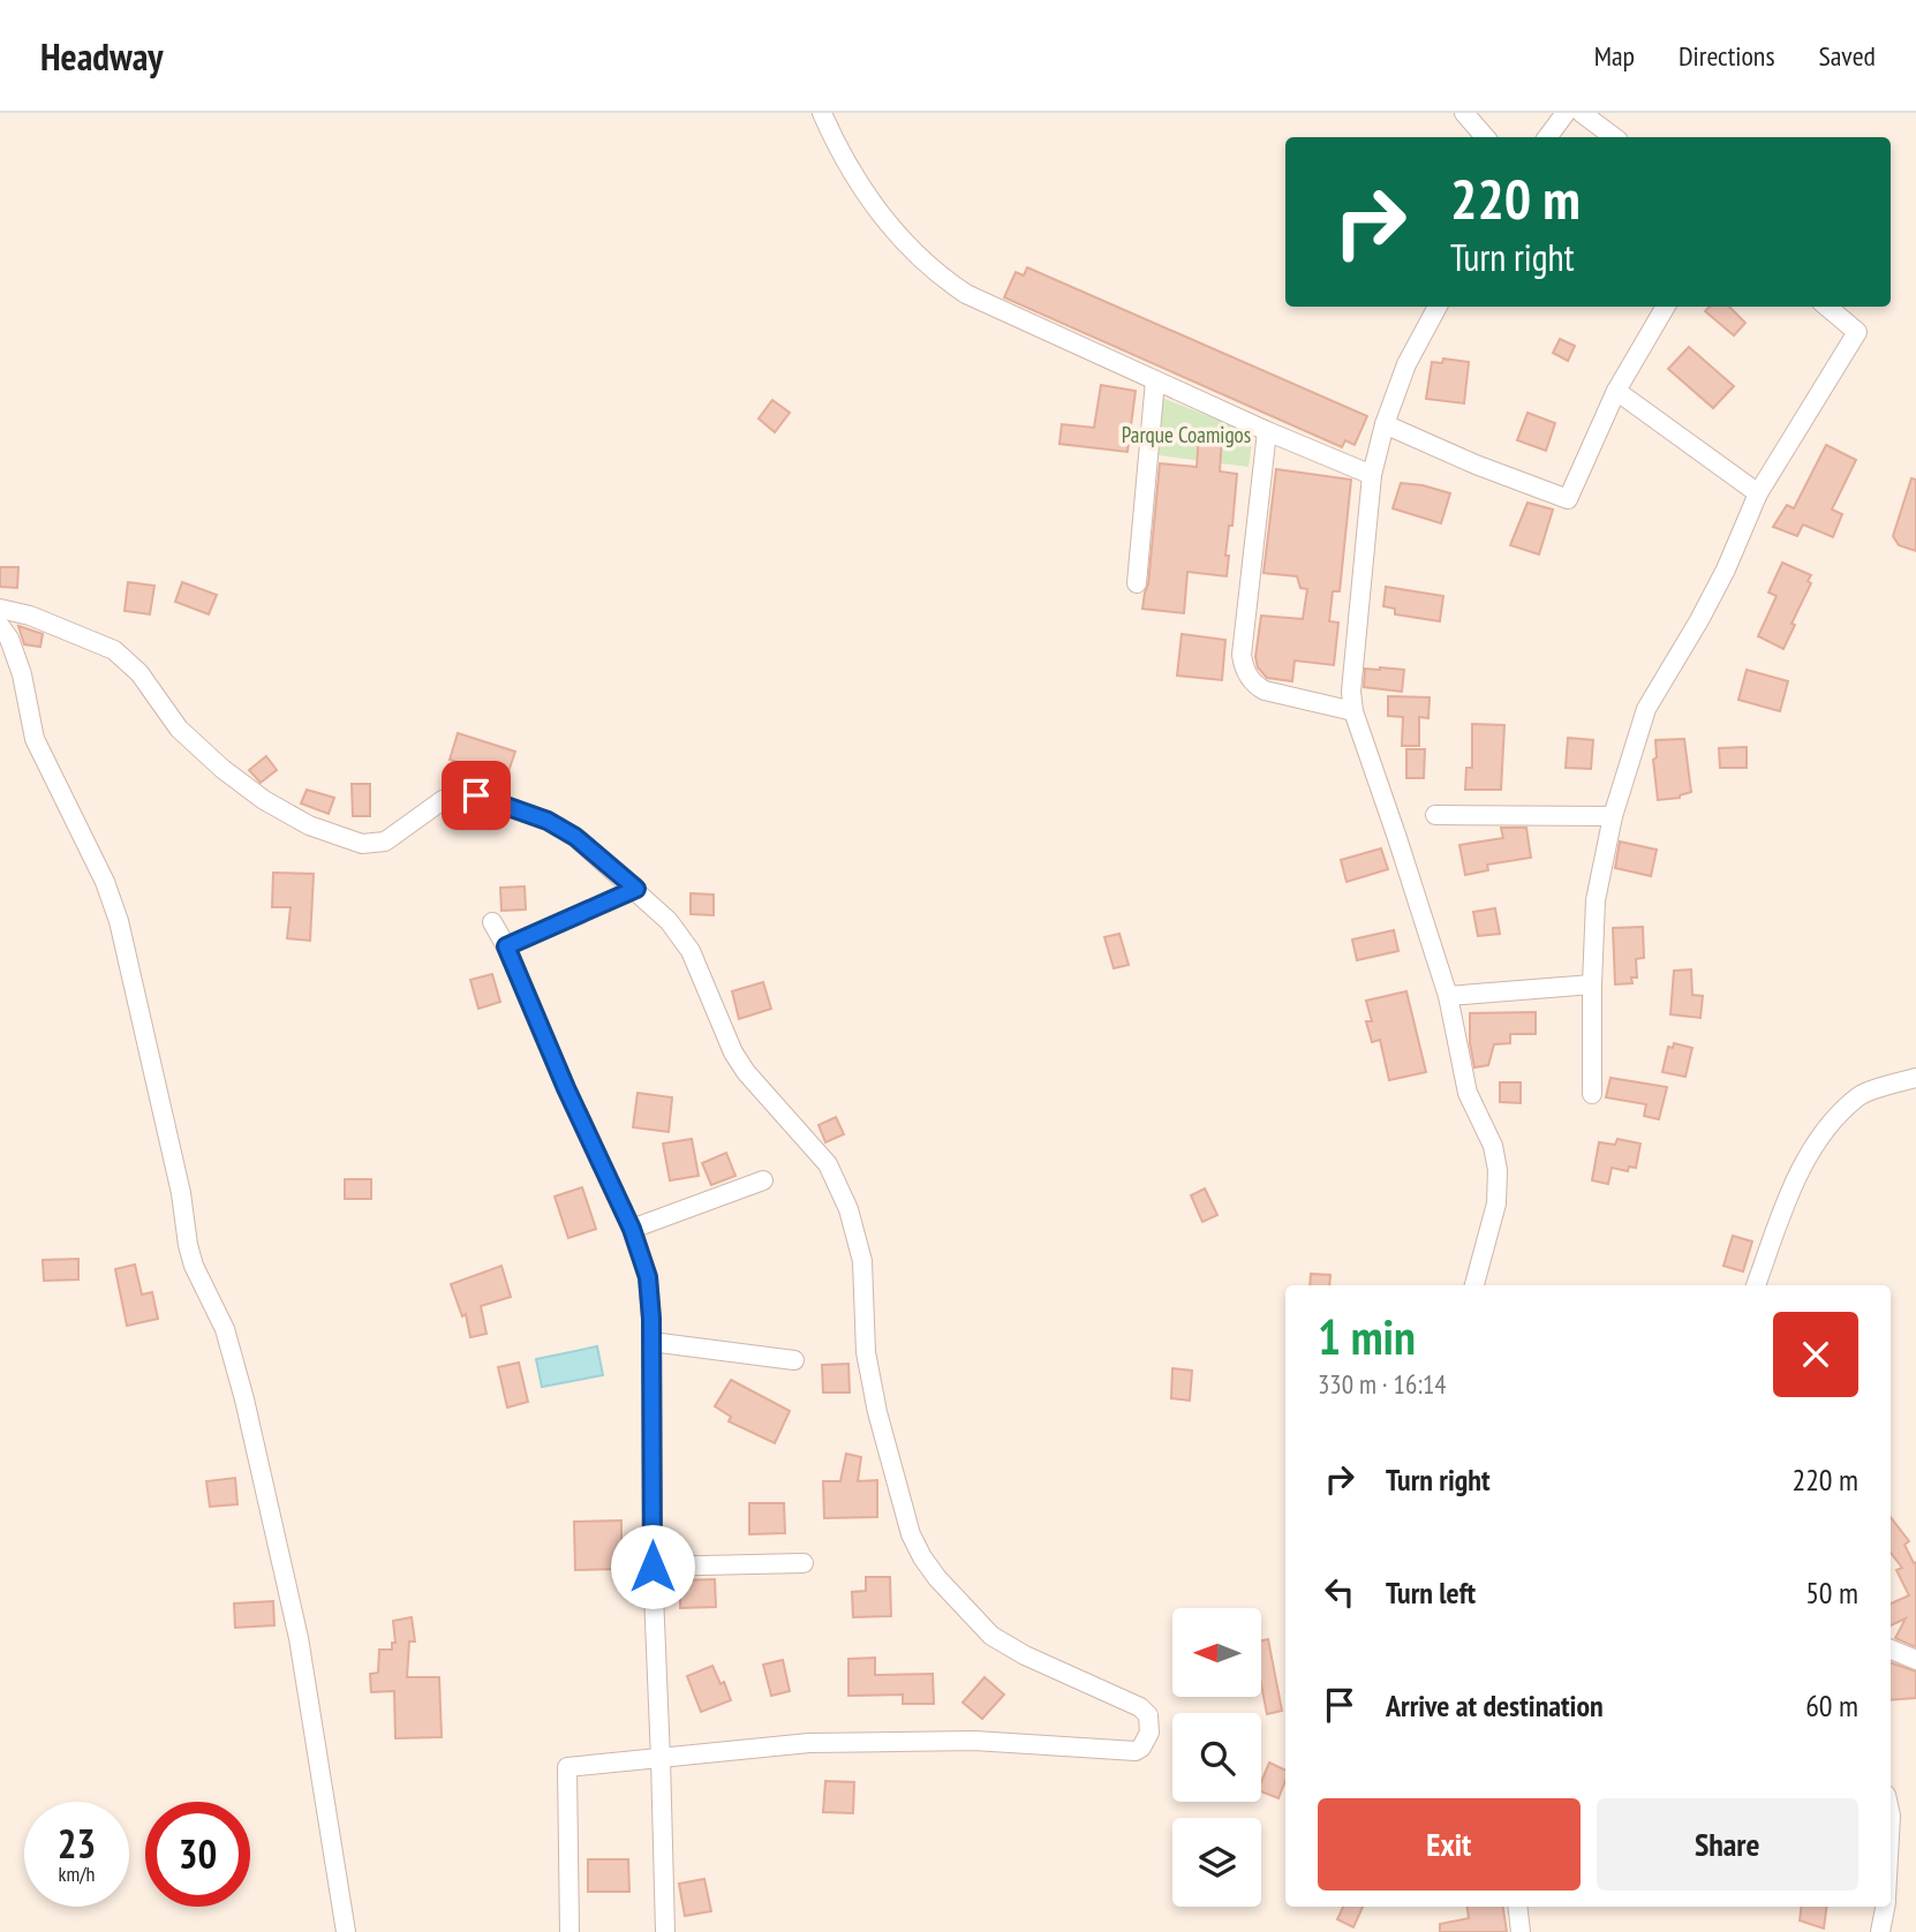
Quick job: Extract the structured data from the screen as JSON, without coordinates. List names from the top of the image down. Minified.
{"parks":["Parque Coamigos"],"north":"left","page":{"header":"Headway","nav":["Map","Directions","Saved"],"turn":["220 m","Turn right"],"heading":["1 min","330 m · 16:14"],"list":[{"name":"Turn right","value":"220 m"},{"name":"Turn left","value":"50 m"},{"name":"Arrive at destination","value":"60 m"}],"buttons":["Exit","Share"],"speed":"23 km/h","limit":"30"}}
